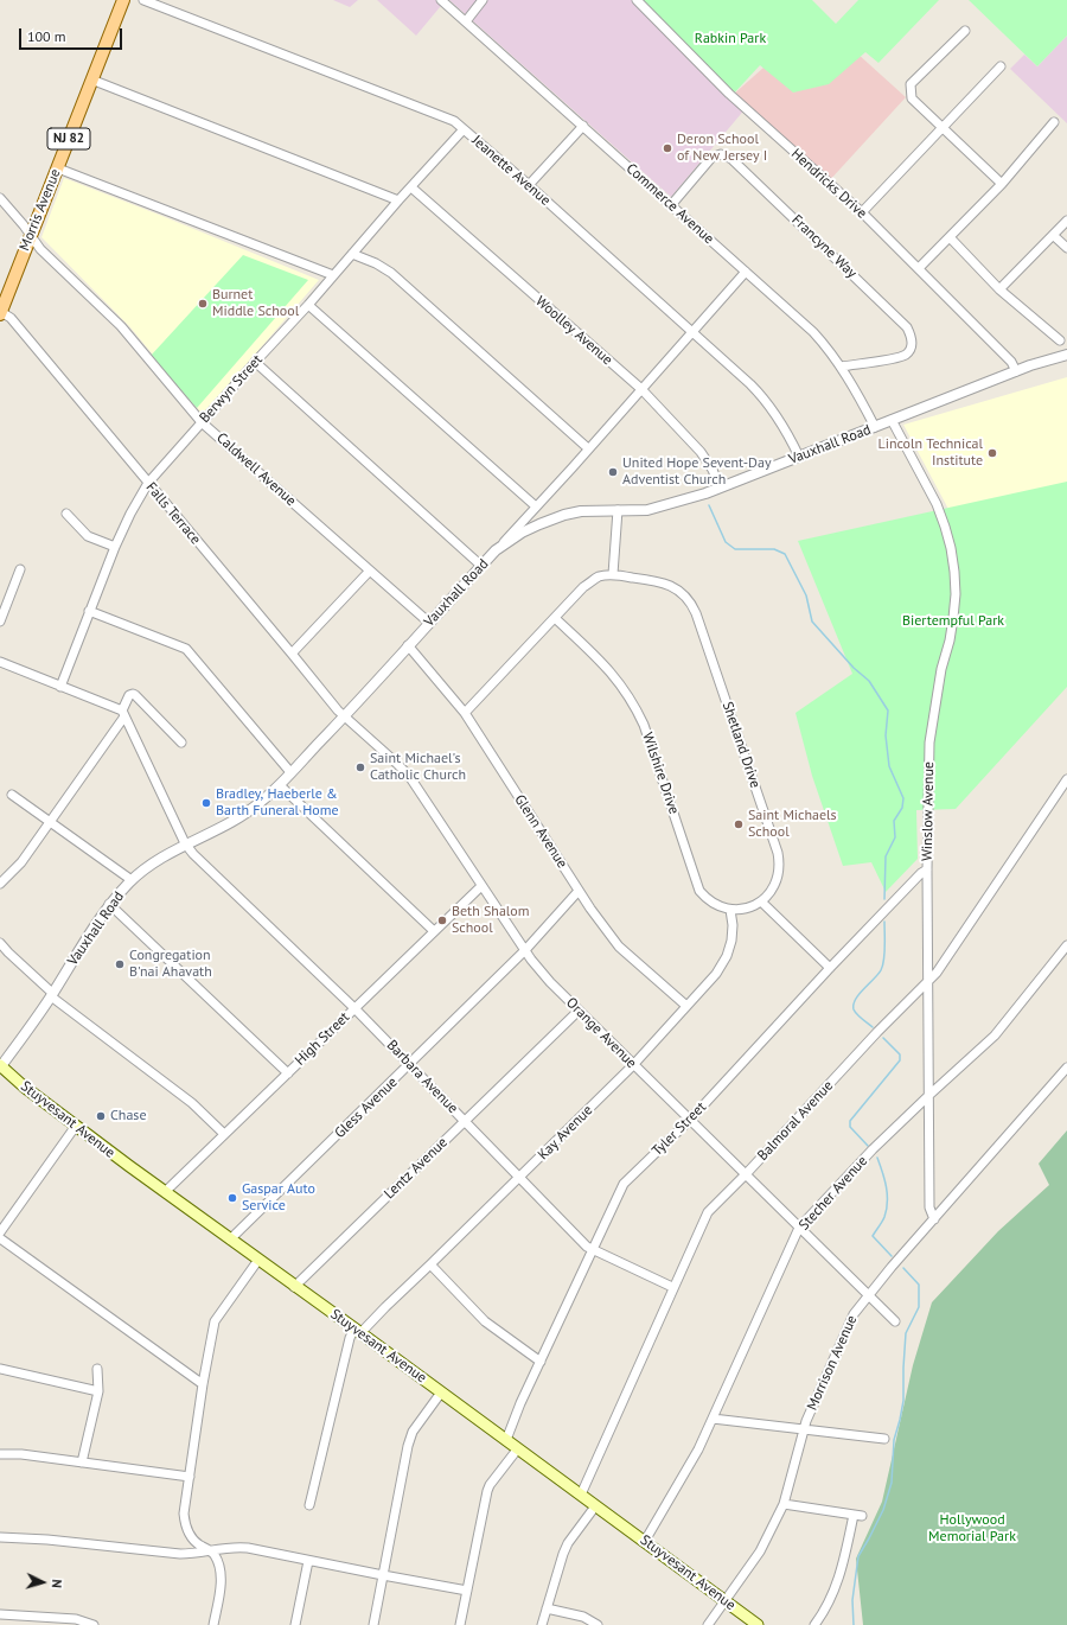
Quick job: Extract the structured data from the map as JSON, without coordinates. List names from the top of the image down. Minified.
{"streets":{"main road":["NJ 82","Morris Avenue","Stuyvesant Avenue"],"street":["Jeanette Avenue","Hendricks Drive","Commerce Avenue","Francyne Way","Woolley Avenue","Berwyn Street","Vauxhall Road","Caldwell Avenue","Falls Terrace","Shetland Drive","Wilshire Drive","Winslow Avenue","Glenn Avenue","Orange Avenue","High Street","Barbara Avenue","Gless Avenue","Balmoral Avenue","Tyler Street","Kay Avenue","Lentz Avenue","Stecher Avenue","Morrison Avenue"]},"crossings":[["Jeanette Avenue","Berwyn Street"],["Jeanette Avenue","Vauxhall Road"],["Hendricks Drive","Vauxhall Road"],["Commerce Avenue","Francyne Way"],["Commerce Avenue","Vauxhall Road"],["Morris Avenue","Caldwell Avenue"],["Morris Avenue","Falls Terrace"],["Woolley Avenue","Berwyn Street"],["Woolley Avenue","Vauxhall Road"],["Berwyn Street","Caldwell Avenue"],["Berwyn Street","Falls Terrace"],["Vauxhall Road","Caldwell Avenue"],["Vauxhall Road","Falls Terrace"],["Vauxhall Road","Winslow Avenue"],["Vauxhall Road","Glenn Avenue"],["Vauxhall Road","Orange Avenue"],["Vauxhall Road","Barbara Avenue"],["Vauxhall Road","Stuyvesant Avenue"],["Falls Terrace","Orange Avenue"],["Wilshire Drive","Kay Avenue"],["Winslow Avenue","Balmoral Avenue"],["Winslow Avenue","Tyler Street"],["Winslow Avenue","Stecher Avenue"],["Winslow Avenue","Morrison Avenue"],["Glenn Avenue","Gless Avenue"],["Glenn Avenue","Kay Avenue"],["Orange Avenue","High Street"],["Orange Avenue","Gless Avenue"],["Orange Avenue","Balmoral Avenue"],["Orange Avenue","Tyler Street"],["Orange Avenue","Kay Avenue"],["Orange Avenue","Lentz Avenue"],["Orange Avenue","Stecher Avenue"],["Orange Avenue","Morrison Avenue"],["High Street","Barbara Avenue"],["High Street","Stuyvesant Avenue"],["Barbara Avenue","Gless Avenue"],["Barbara Avenue","Balmoral Avenue"],["Barbara Avenue","Tyler Street"],["Barbara Avenue","Kay Avenue"],["Barbara Avenue","Lentz Avenue"],["Gless Avenue","Stuyvesant Avenue"],["Stuyvesant Avenue","Balmoral Avenue"],["Stuyvesant Avenue","Tyler Street"],["Stuyvesant Avenue","Kay Avenue"],["Stuyvesant Avenue","Lentz Avenue"],["Stuyvesant Avenue","Stecher Avenue"],["Stuyvesant Avenue","Morrison Avenue"]],"parks":["Rabkin Park","Biertempful Park","Hollywood Memorial Park"],"places":["Deron School of New Jersey I","Burnet Middle School","Lincoln Technical Institute","United Hope Sevent-Day Adventist Church","Saint Michael's Catholic Church","Bradley, Haeberle & Barth Funeral Home","Saint Michaels School","Beth Shalom School","Congregation B'nai Ahavath","Chase","Gaspar Auto Service"],"scale_bar":"100 m","north":"right"}
